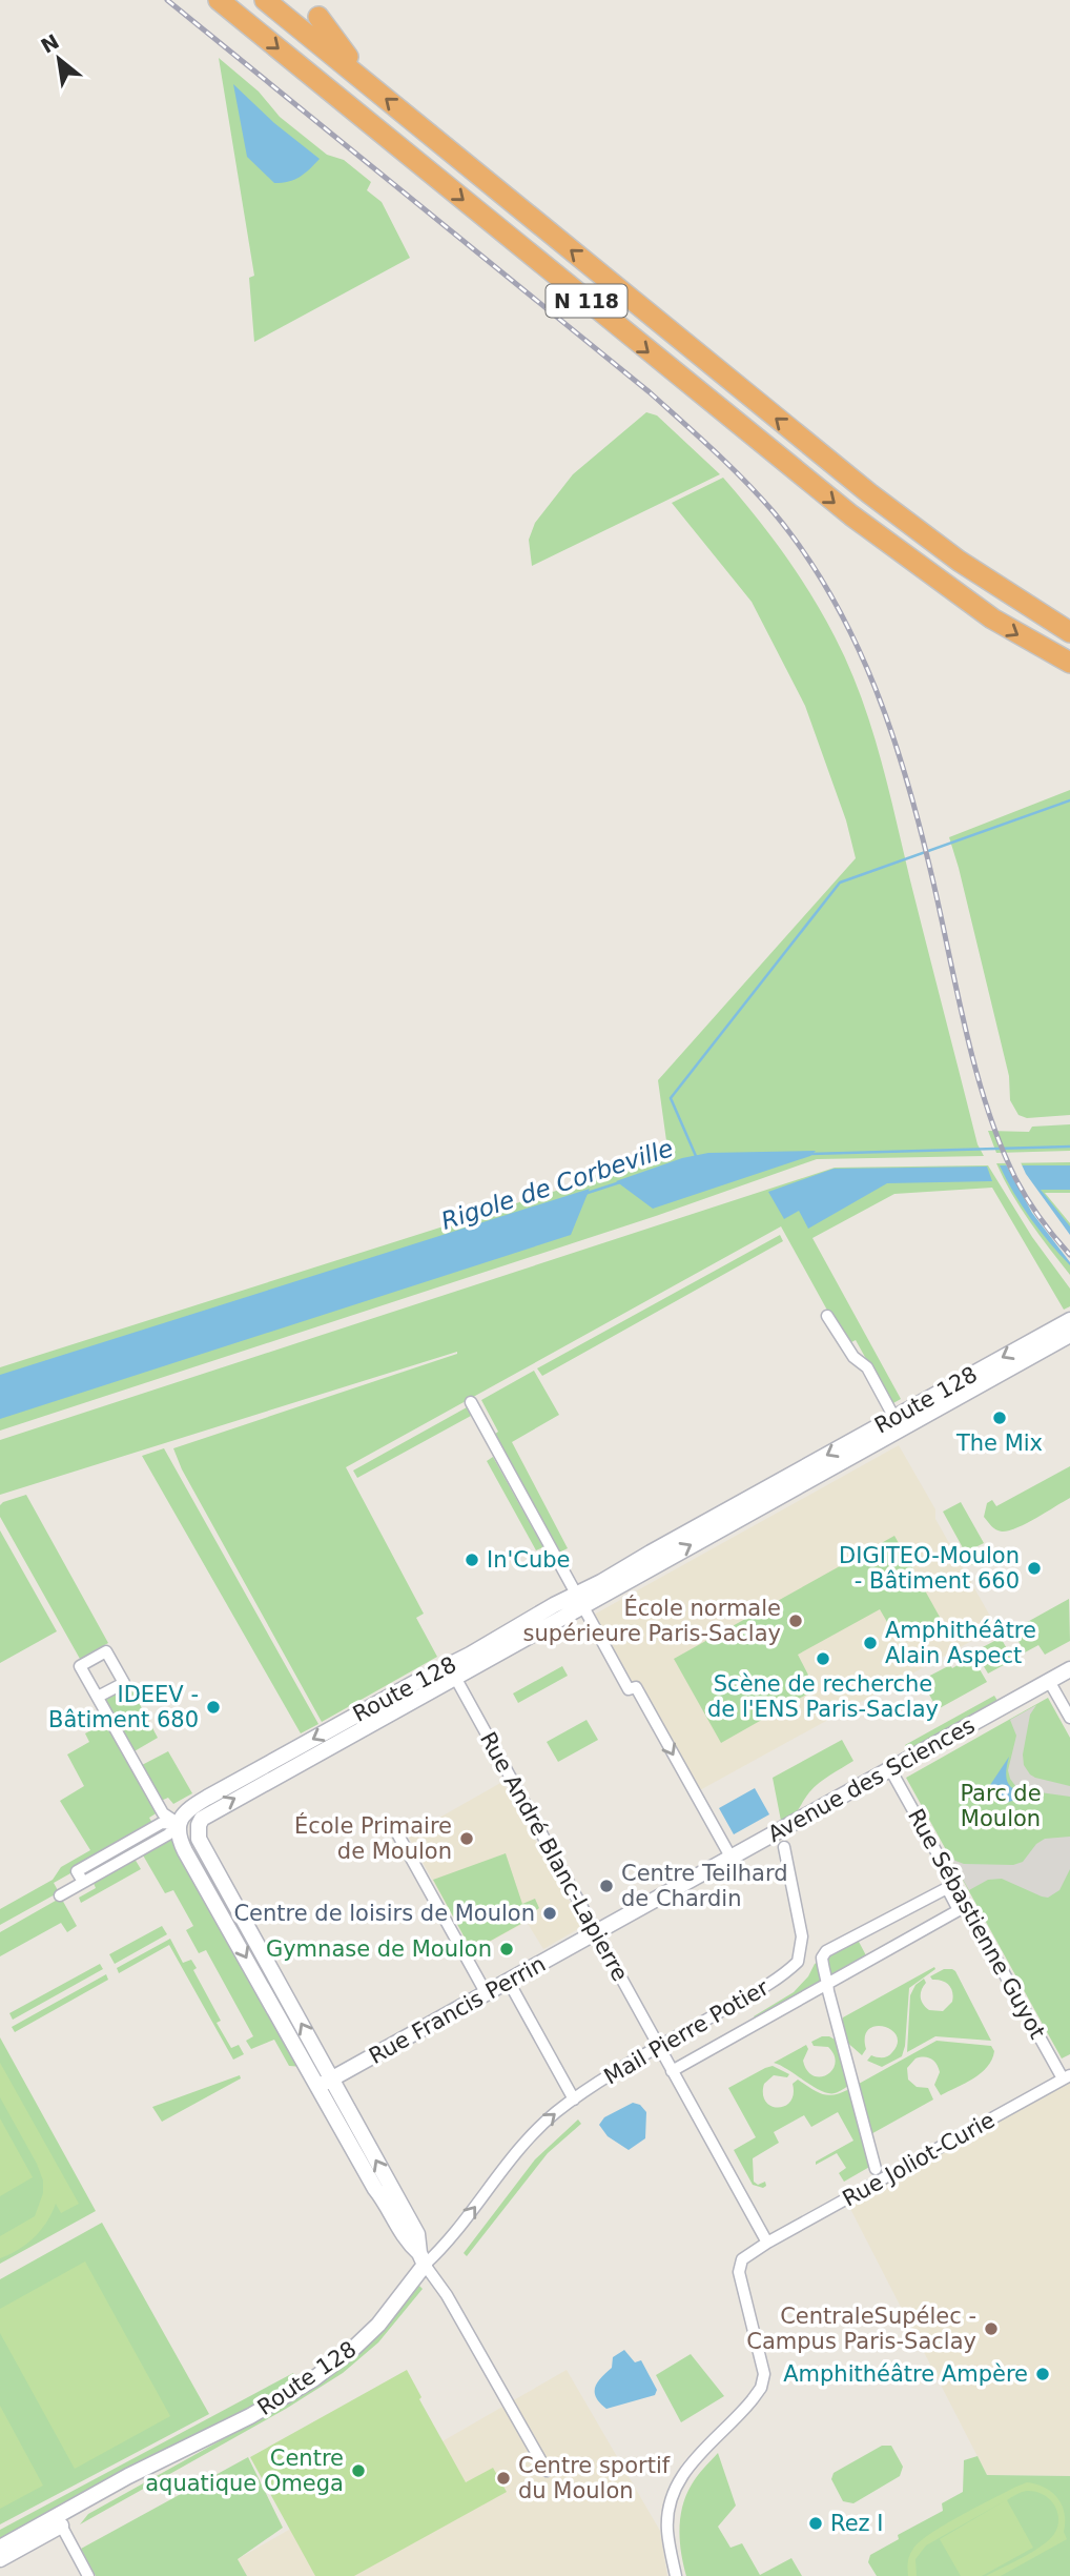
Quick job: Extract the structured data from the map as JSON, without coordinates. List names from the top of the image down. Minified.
{"streets":{"highway":["N 118"],"main road":["Route 128","Avenue des Sciences","Rue Francis Perrin"],"street":["Rue André Blanc-Lapierre","Rue Sébastienne Guyot","Mail Pierre Potier","Rue Joliot-Curie"]},"crossings":[["Route 128","Rue André Blanc-Lapierre"],["Route 128","Rue Francis Perrin"],["Route 128","Mail Pierre Potier"],["Avenue des Sciences","Rue André Blanc-Lapierre"],["Avenue des Sciences","Rue Sébastienne Guyot"],["Avenue des Sciences","Rue Francis Perrin"],["Rue André Blanc-Lapierre","Rue Francis Perrin"],["Rue André Blanc-Lapierre","Mail Pierre Potier"],["Rue André Blanc-Lapierre","Rue Joliot-Curie"],["Rue Sébastienne Guyot","Rue Joliot-Curie"]],"water":["Rigole de Corbeville"],"parks":["Parc de Moulon"],"places":["The Mix","In'Cube","DIGITEO-Moulon - Bâtiment 660","École normale supérieure Paris-Saclay","Amphithéâtre Alain Aspect","Scène de recherche de l'ENS Paris-Saclay","IDEEV - Bâtiment 680","École Primaire de Moulon","Centre Teilhard de Chardin","Centre de loisirs de Moulon","Gymnase de Moulon","CentraleSupélec - Campus Paris-Saclay","Amphithéâtre Ampère","Centre aquatique Omega","Centre sportif du Moulon","Rez I"],"north":"top left"}
